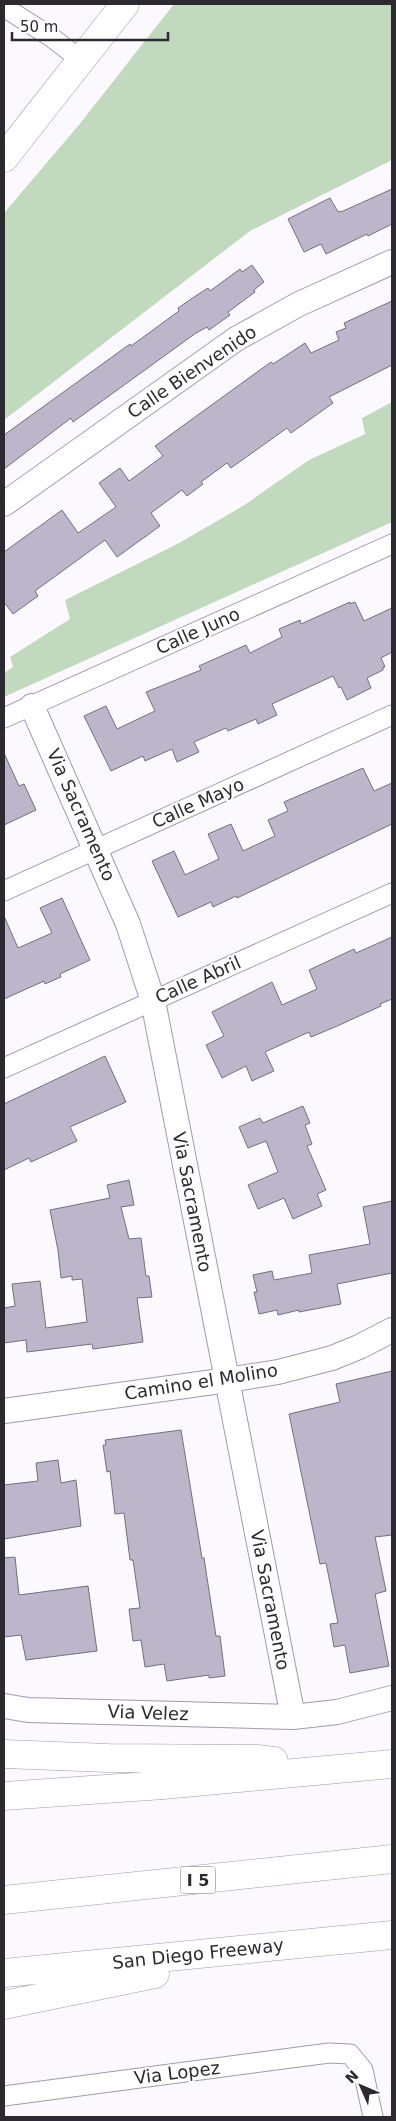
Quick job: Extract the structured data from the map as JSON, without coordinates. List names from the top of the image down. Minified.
{"streets":{"main road":["I 5","San Diego Freeway"],"street":["Calle Bienvenido","Calle Juno","Calle Mayo","Via Sacramento","Calle Abril","Camino el Molino","Via Velez","Via Lopez"]},"crossings":[["Calle Juno","Via Sacramento"],["Calle Mayo","Via Sacramento"],["Via Sacramento","Calle Abril"],["Via Sacramento","Camino el Molino"],["Via Sacramento","Via Velez"]],"scale_bar":"50 m","north":"top left"}
